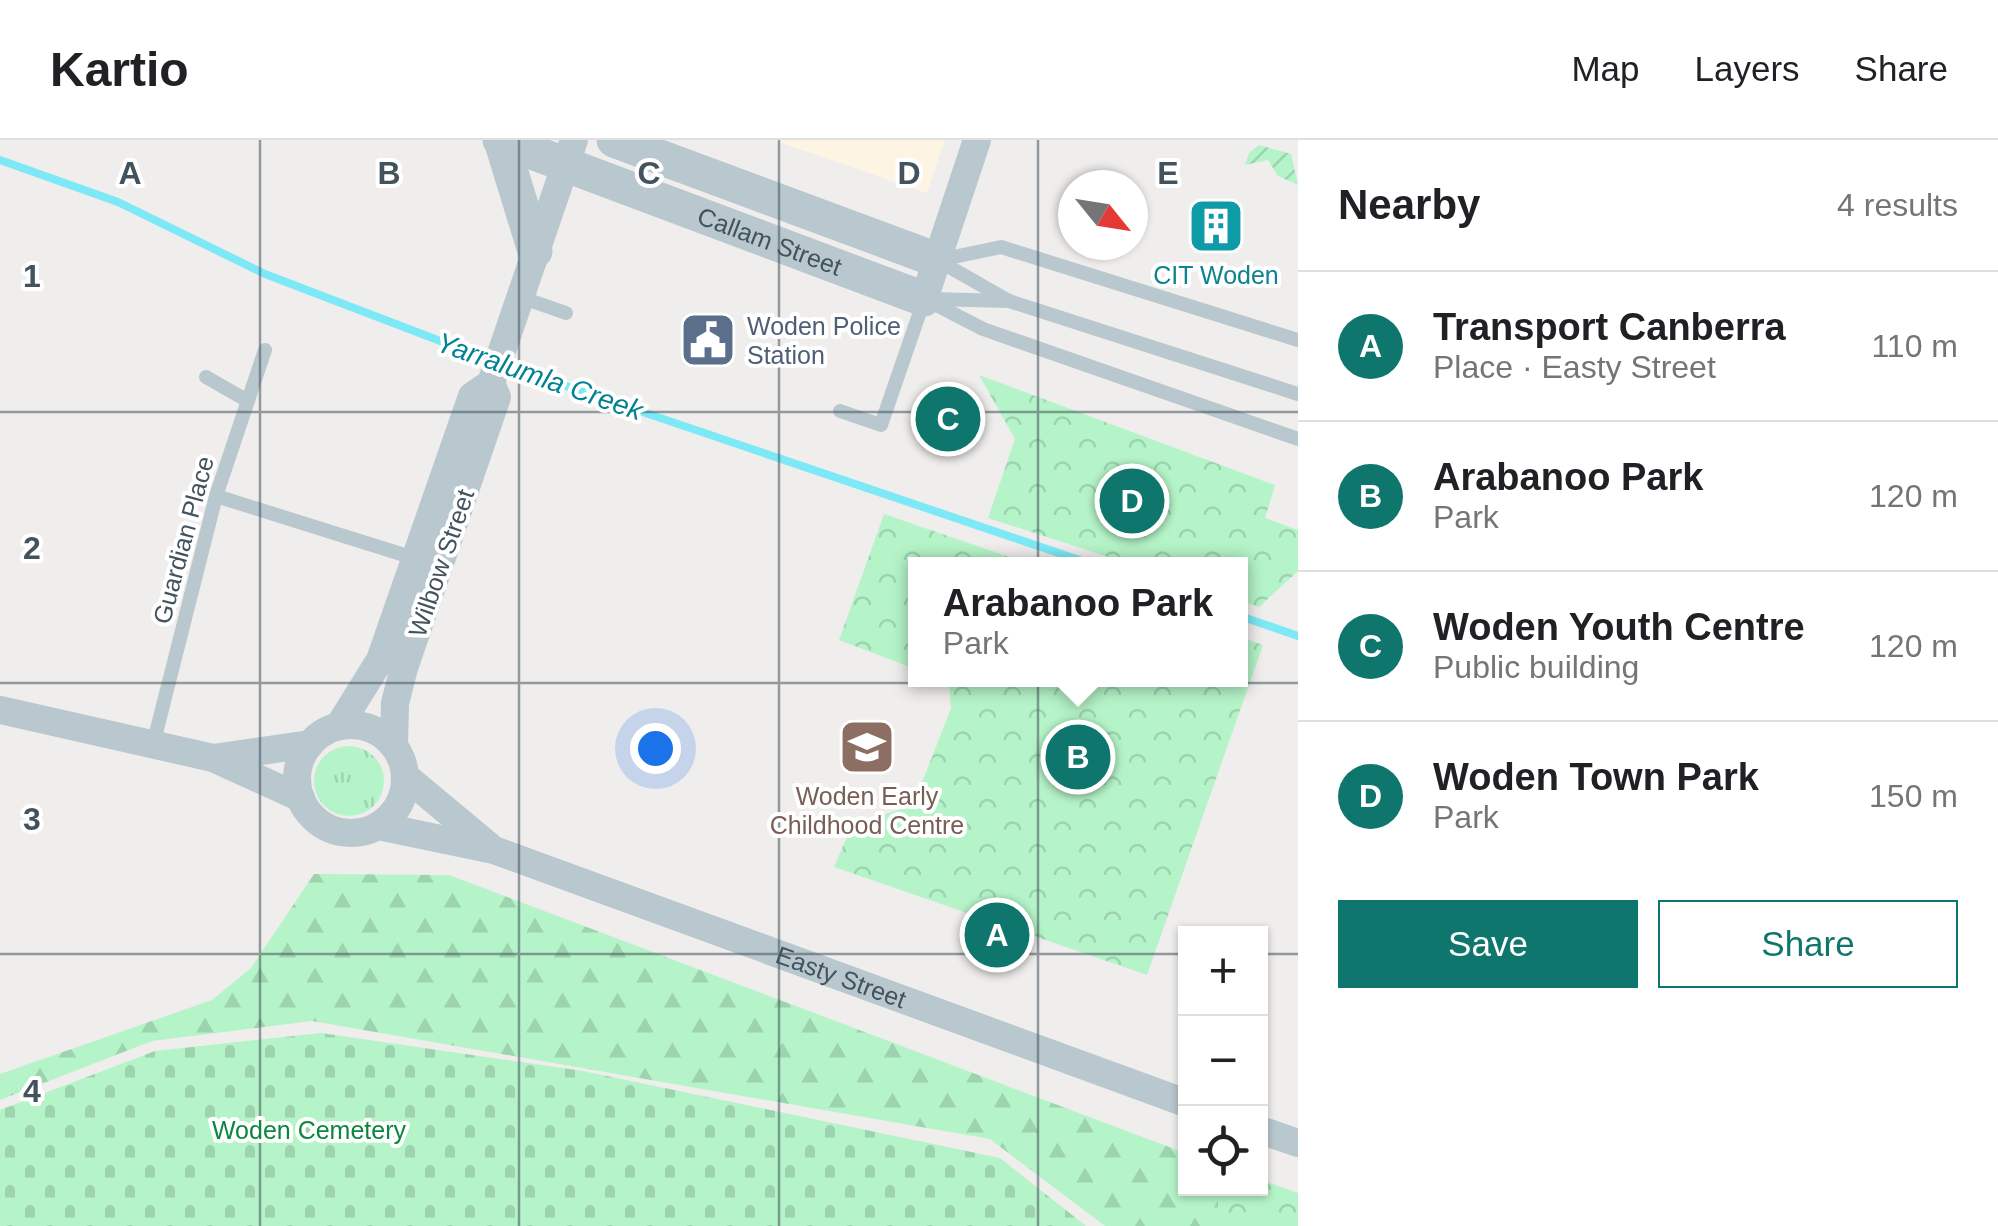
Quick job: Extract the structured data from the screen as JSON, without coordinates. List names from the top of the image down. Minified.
{"streets":{"street":["Callam Street","Wilbow Street","Easty Street"],"lane":["Guardian Place"]},"crossings":[["Callam Street","Wilbow Street"],["Wilbow Street","Easty Street"]],"water":["Yarralumla Creek"],"parks":["Woden Cemetery"],"places":{"building":["CIT Woden"],"public building":["Woden Police Station"],"school or university":["Woden Early Childhood Centre"]},"north":"bottom right","page":{"header":"Kartio","nav":["Map","Layers","Share"],"heading":["Nearby","4 results"],"list":[{"mark":"A","name":"Transport Canberra","note":"Place · Easty Street","value":"110 m"},{"mark":"B","name":"Arabanoo Park","note":"Park","value":"120 m"},{"mark":"C","name":"Woden Youth Centre","note":"Public building","value":"120 m"},{"mark":"D","name":"Woden Town Park","note":"Park","value":"150 m"}],"pins":["C","D","B","A"],"popup":["Arabanoo Park","Park"],"buttons":["Save","Share"],"map_buttons":["+","−"]},"grid":{"columns":["A","B","C","D","E"],"rows":["1","2","3","4"]}}
